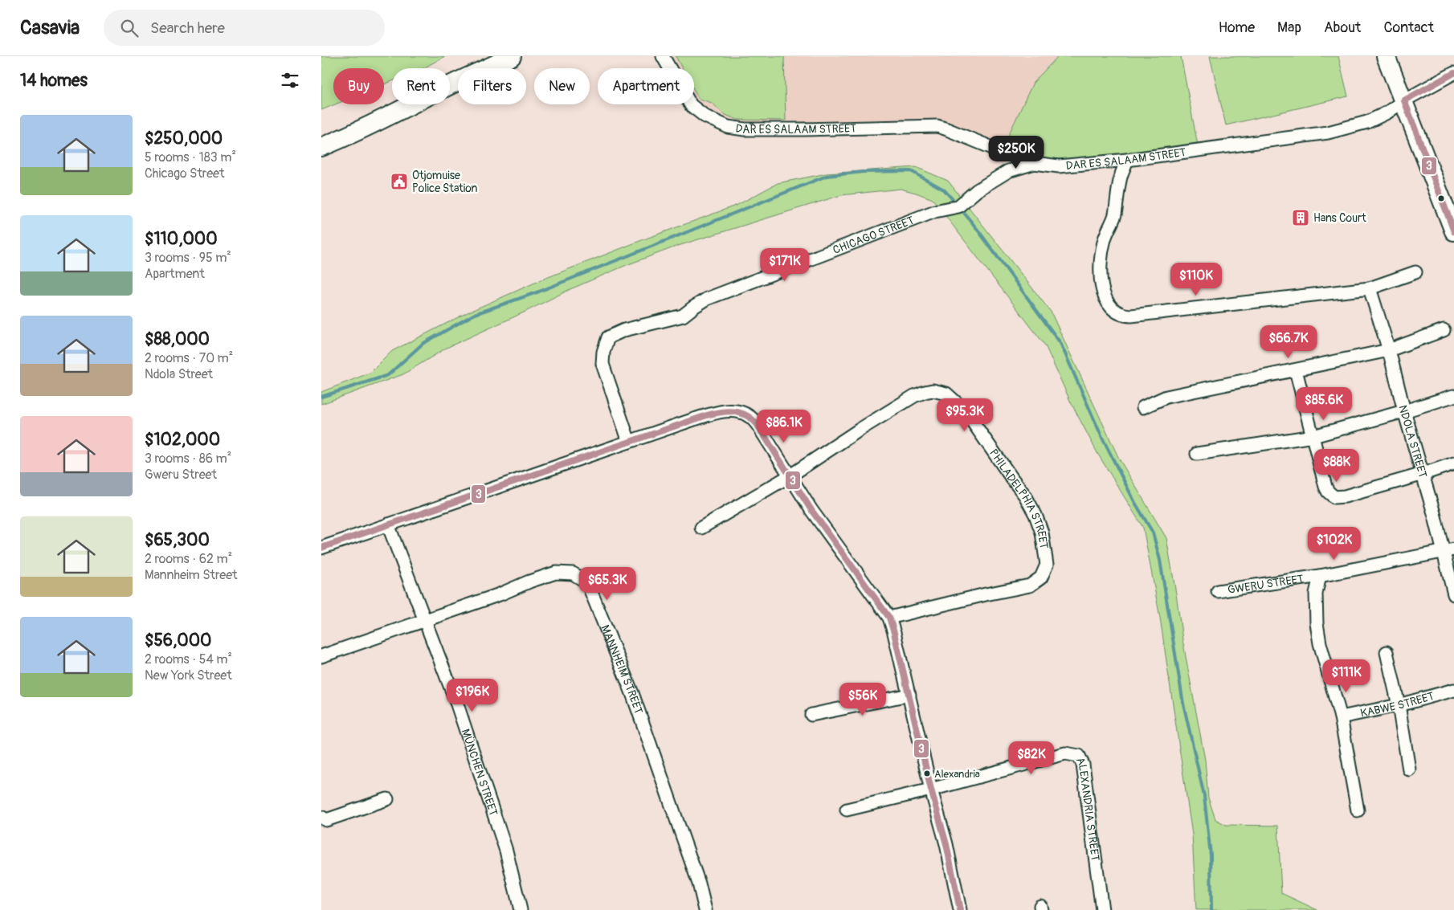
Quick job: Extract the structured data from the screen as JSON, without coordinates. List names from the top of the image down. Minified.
{"streets":{"street":["DAR ES SALAAM STREET","CHICAGO STREET","NDOLA STREET","PHILADELPHIA STREET","GWERU STREET","MANNHEIM STREET","KABWE STREET","MÜNCHEN STREET","ALEXANDRIA STREET"]},"crossings":[["DAR ES SALAAM STREET","CHICAGO STREET"],["NDOLA STREET","GWERU STREET"],["MANNHEIM STREET","MÜNCHEN STREET"]],"places":{"public building":["Otjomuise Police Station"],"building":["Hans Court"],"other":["Alexandria"]},"lines":["transit line 3"],"page":{"header":"Casavia","search":"Search here","nav":["Home","Map","About","Contact"],"heading":"14 homes","chip":["Buy","Rent","Filters","New","Apartment"],"list":[{"name":"$250,000","note":"5 rooms · 183 m² · Chicago Street"},{"name":"$110,000","note":"3 rooms · 95 m² · Apartment"},{"name":"$88,000","note":"2 rooms · 70 m² · Ndola Street"},{"name":"$102,000","note":"3 rooms · 86 m² · Gweru Street"},{"name":"$65,300","note":"2 rooms · 62 m² · Mannheim Street"},{"name":"$56,000","note":"2 rooms · 54 m² · New York Street"}],"price":["$250K","$171K","$110K","$66.7K","$85.6K","$95.3K","$86.1K","$88K","$102K","$65.3K","$111K","$196K","$56K","$82K"]}}
